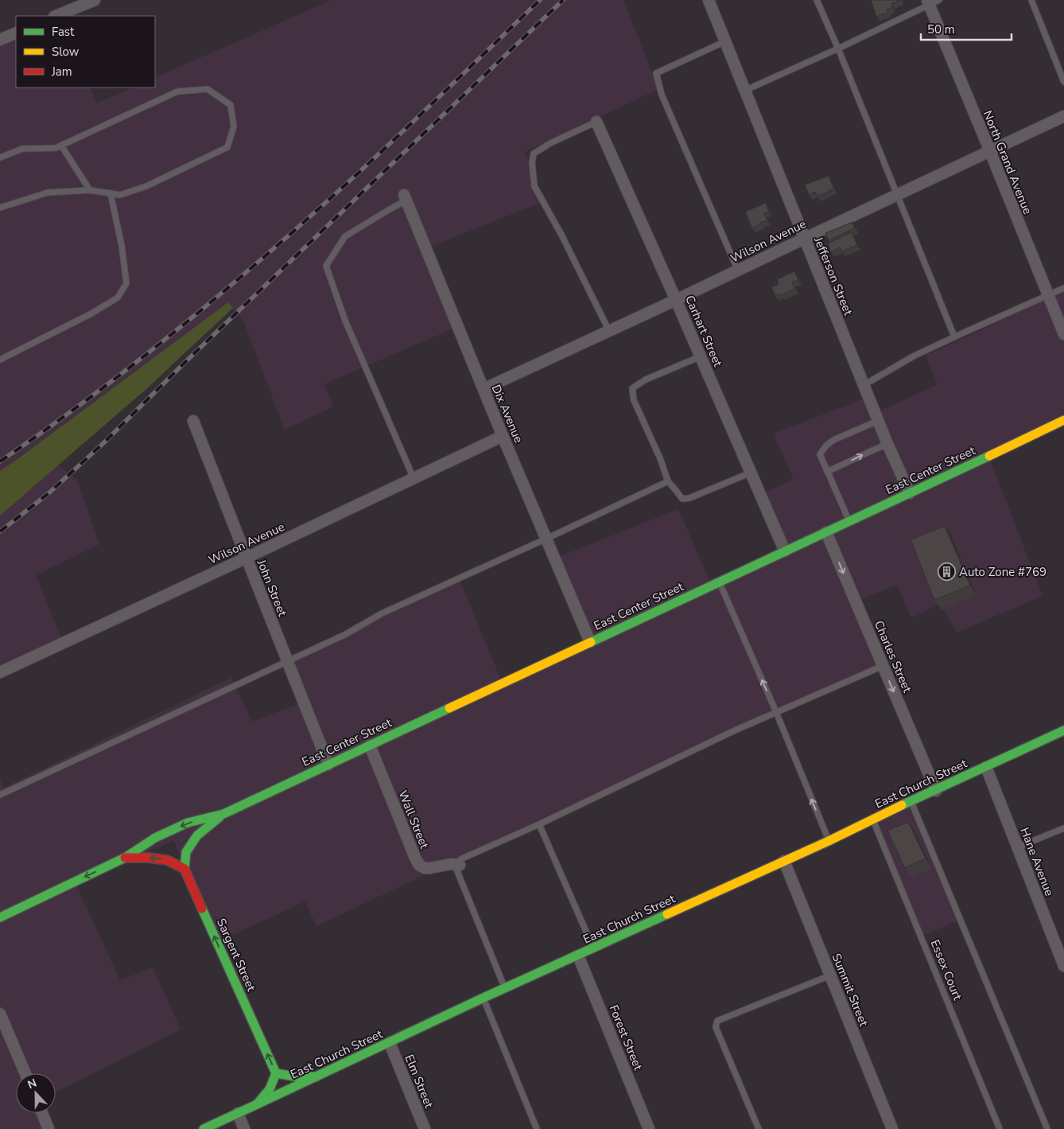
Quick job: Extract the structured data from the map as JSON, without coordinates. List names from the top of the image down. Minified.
{"streets":{"main road":["East Center Street","East Church Street","Sargent Street"],"street":["North Grand Avenue","Wilson Avenue","Jefferson Street","Carhart Street","Dix Avenue","John Street","Charles Street","Wall Street","Hane Avenue","Summit Street","Forest Street","Elm Street"],"lane":["Essex Court"]},"crossings":[["North Grand Avenue","Wilson Avenue"],["Wilson Avenue","Jefferson Street"],["Wilson Avenue","Carhart Street"],["Wilson Avenue","Dix Avenue"],["Wilson Avenue","John Street"],["Jefferson Street","East Center Street"],["Carhart Street","East Center Street"],["Dix Avenue","East Center Street"],["East Center Street","John Street"],["East Center Street","Charles Street"],["East Center Street","Wall Street"],["East Center Street","Sargent Street"],["Charles Street","East Church Street"],["East Church Street","Hane Avenue"],["East Church Street","Essex Court"],["East Church Street","Summit Street"],["East Church Street","Forest Street"],["East Church Street","Elm Street"]],"one_way":["Charles Street","Sargent Street"],"places":{"building":["Auto Zone #769"]},"legend":["Fast","Slow","Jam"],"scale_bar":"50 m","north":"top"}
